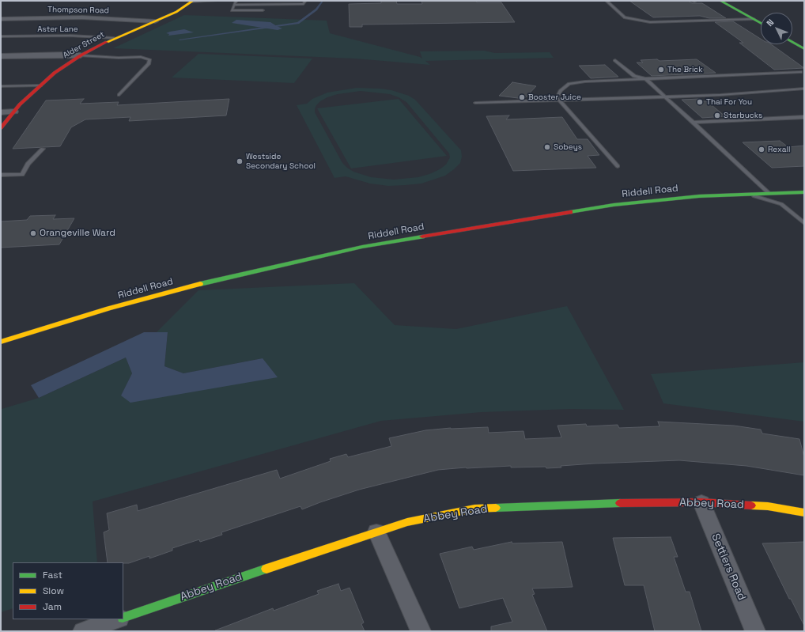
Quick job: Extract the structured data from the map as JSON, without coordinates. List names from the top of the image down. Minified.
{"streets":{"street":["Thompson Road","Alder Street","Riddell Road","Abbey Road","Settlers Road"],"lane":["Aster Lane"]},"crossings":[["Thompson Road","Alder Street"],["Aster Lane","Alder Street"],["Abbey Road","Settlers Road"]],"places":["The Brick","Booster Juice","Thai For You","Starbucks","Sobeys","Rexall","Westside Secondary School","Orangeville Ward"],"legend":["Fast","Slow","Jam"],"north":"top left"}
